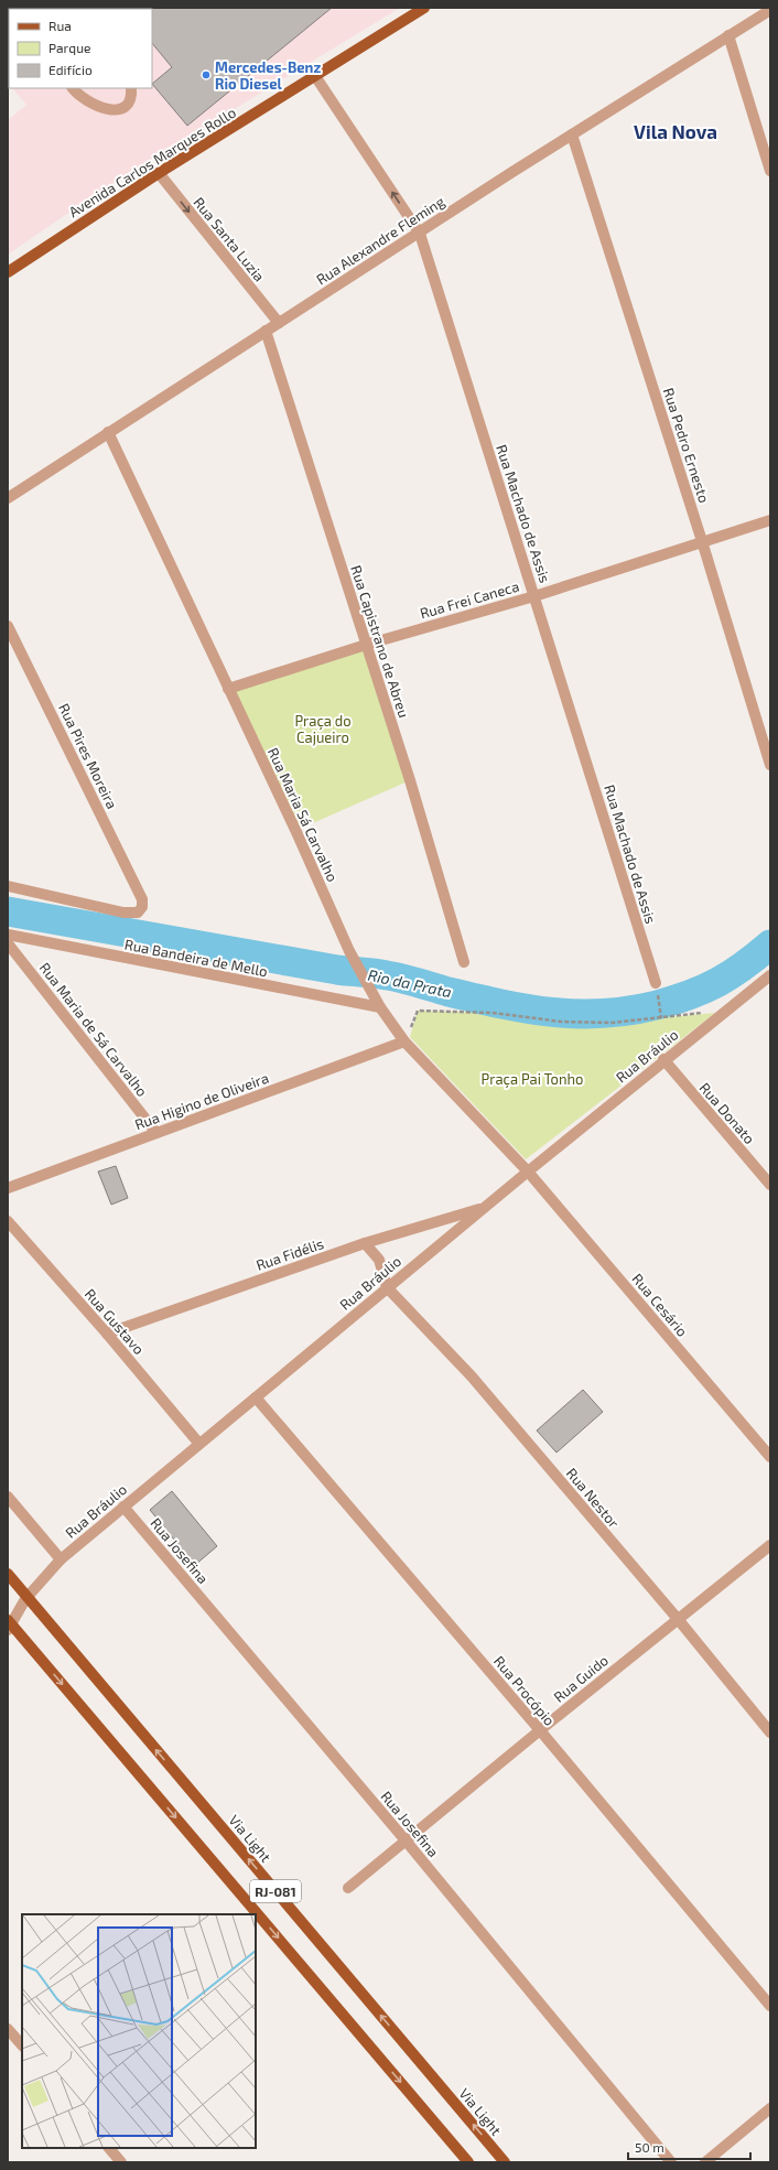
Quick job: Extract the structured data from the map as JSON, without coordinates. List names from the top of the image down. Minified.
{"streets":{"main road":["Avenida Carlos Marques Rollo","Via Light","RJ-081"],"street":["Rua Santa Luzia","Rua Alexandre Fleming","Rua Pedro Ernesto","Rua Machado de Assis","Rua Frei Caneca","Rua Capistrano de Abreu","Rua Pires Moreira","Rua Maria Sá Carvalho","Rua Bandeira de Mello","Rua Maria de Sá Carvalho","Rua Bráulio","Rua Higino de Oliveira","Rua Donato","Rua Fidélis","Rua Cesário","Rua Gustavo","Rua Nestor","Rua Josefina","Rua Guido","Rua Procópio"]},"crossings":[["Avenida Carlos Marques Rollo","Rua Santa Luzia"],["Avenida Carlos Marques Rollo","Rua Machado de Assis"],["Rua Santa Luzia","Rua Alexandre Fleming"],["Rua Alexandre Fleming","Rua Pedro Ernesto"],["Rua Alexandre Fleming","Rua Machado de Assis"],["Rua Alexandre Fleming","Rua Capistrano de Abreu"],["Rua Alexandre Fleming","Rua Maria Sá Carvalho"],["Rua Pedro Ernesto","Rua Frei Caneca"],["Rua Machado de Assis","Rua Frei Caneca"],["Rua Frei Caneca","Rua Capistrano de Abreu"],["Rua Frei Caneca","Rua Maria Sá Carvalho"],["Rua Maria Sá Carvalho","Rua Bandeira de Mello"],["Rua Maria Sá Carvalho","Rua Bráulio"],["Rua Maria Sá Carvalho","Rua Higino de Oliveira"],["Rua Maria Sá Carvalho","Rua Cesário"],["Rua Maria de Sá Carvalho","Rua Higino de Oliveira"],["Rua Bráulio","Rua Donato"],["Rua Bráulio","Rua Fidélis"],["Rua Bráulio","Rua Cesário"],["Rua Bráulio","Rua Gustavo"],["Rua Bráulio","Rua Nestor"],["Rua Bráulio","Rua Josefina"],["Rua Bráulio","Rua Procópio"],["Rua Fidélis","Rua Gustavo"],["Rua Nestor","Rua Guido"],["Rua Josefina","Rua Guido"],["Rua Guido","Rua Procópio"]],"one_way":["Rua Santa Luzia"],"districts":["Vila Nova"],"water":["Rio da Prata"],"parks":["Praça do Cajueiro","Praça Pai Tonho"],"places":["Mercedes-Benz Rio Diesel"],"legend":["Rua","Parque","Edifício"],"scale_bar":"50 m"}
